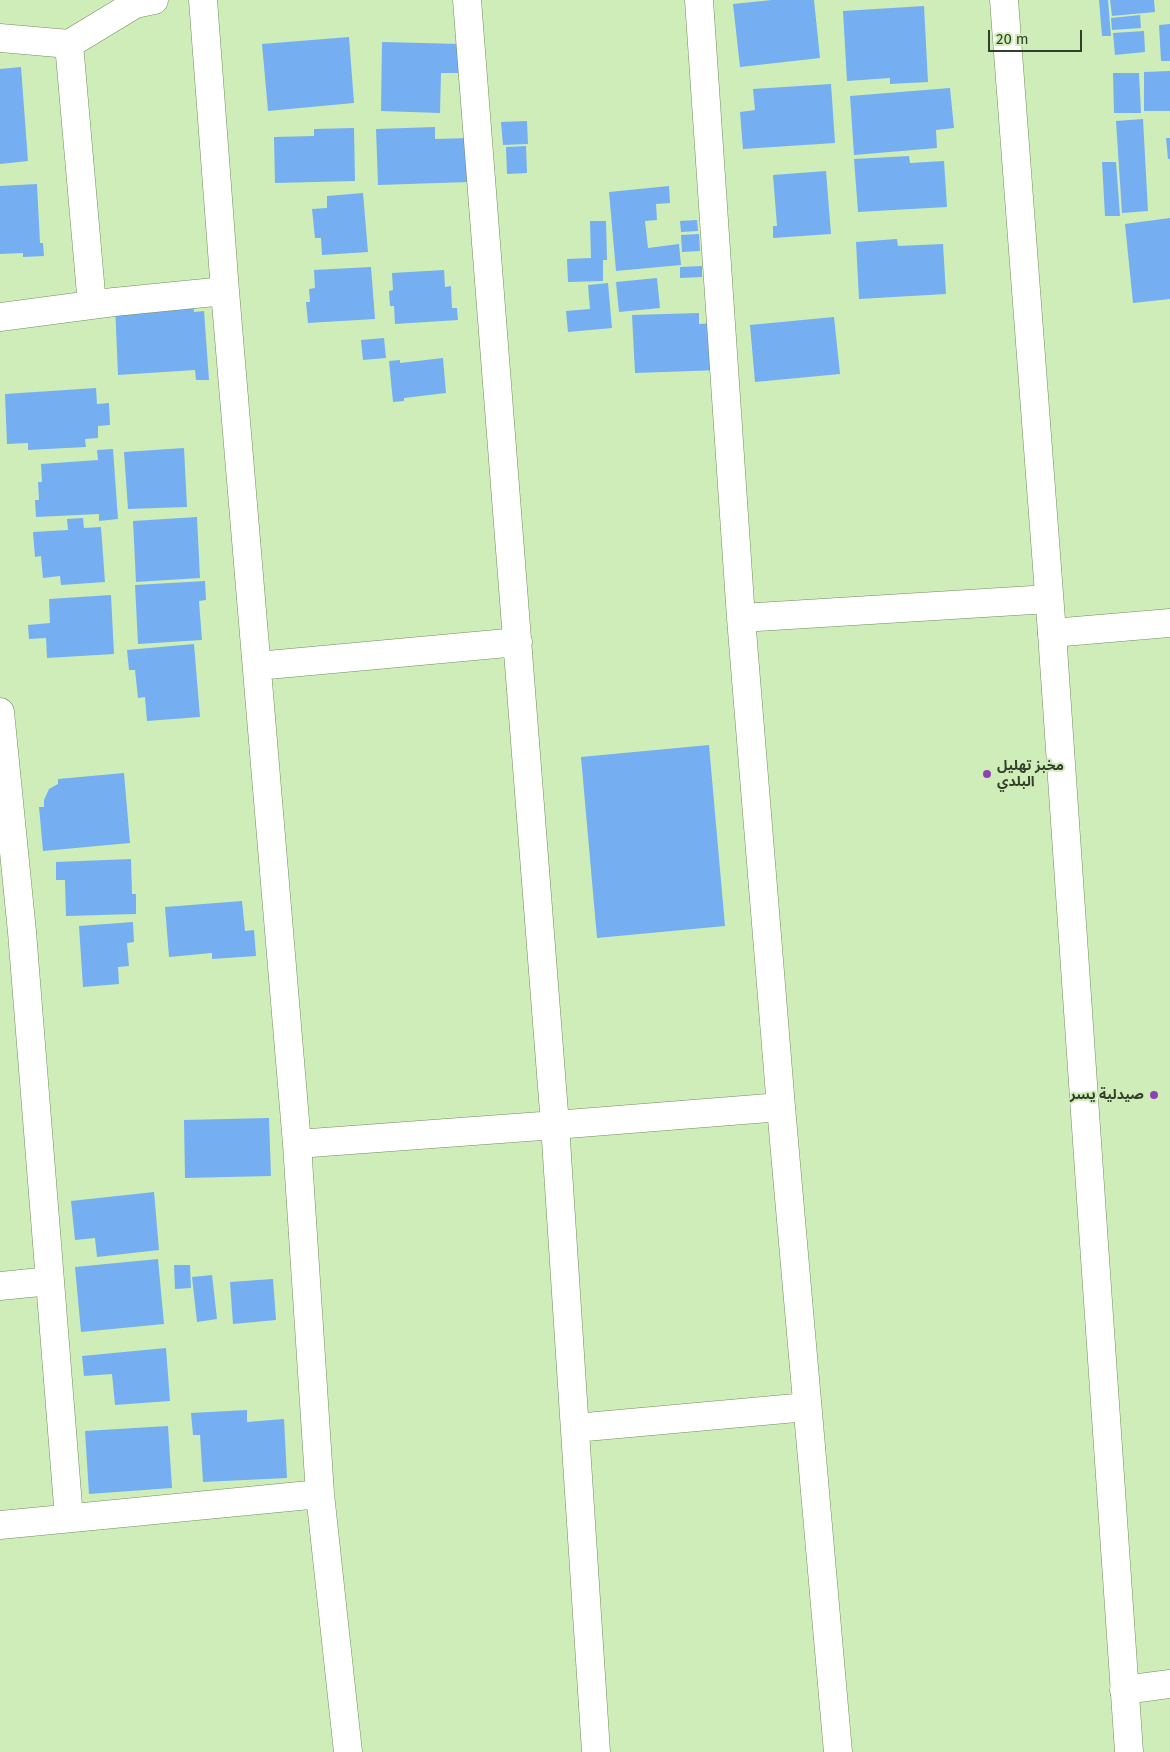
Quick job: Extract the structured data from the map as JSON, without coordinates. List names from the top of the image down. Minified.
{"places":["مخبز تهليل البلدي","صيدلية يسر"],"scale_bar":"20 m"}
